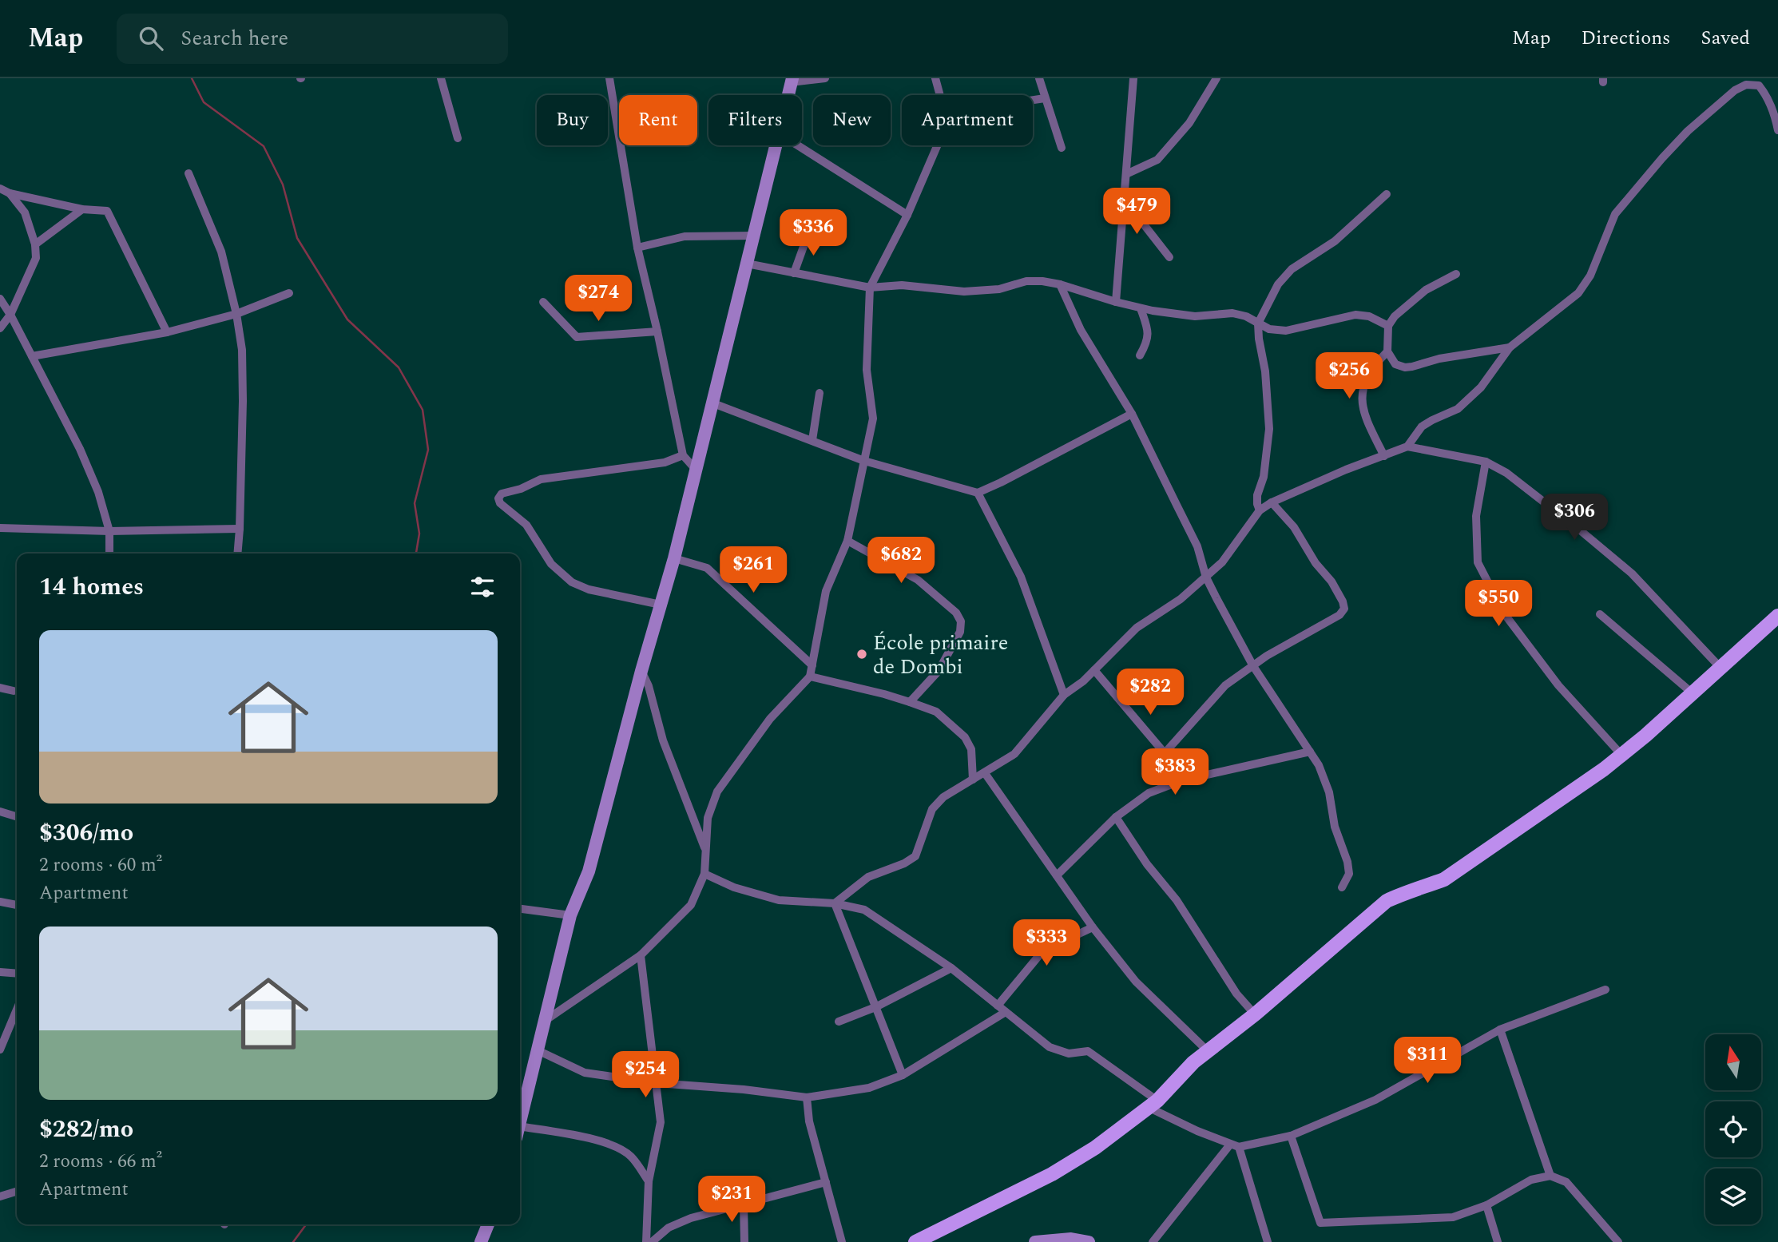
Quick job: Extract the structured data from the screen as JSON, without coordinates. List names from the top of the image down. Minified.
{"places":["École primaire de Dombi"],"north":"top","page":{"header":"Map","search":"Search here","nav":["Map","Directions","Saved"],"chip":["Buy","Rent","Filters","New","Apartment"],"price":["$479","$336","$274","$256","$306","$682","$261","$550","$282","$383","$333","$311","$254","$231"],"heading":"14 homes","list":[{"name":"$306/mo","note":"2 rooms · 60 m² · Apartment"},{"name":"$282/mo","note":"2 rooms · 66 m² · Apartment"}]}}
